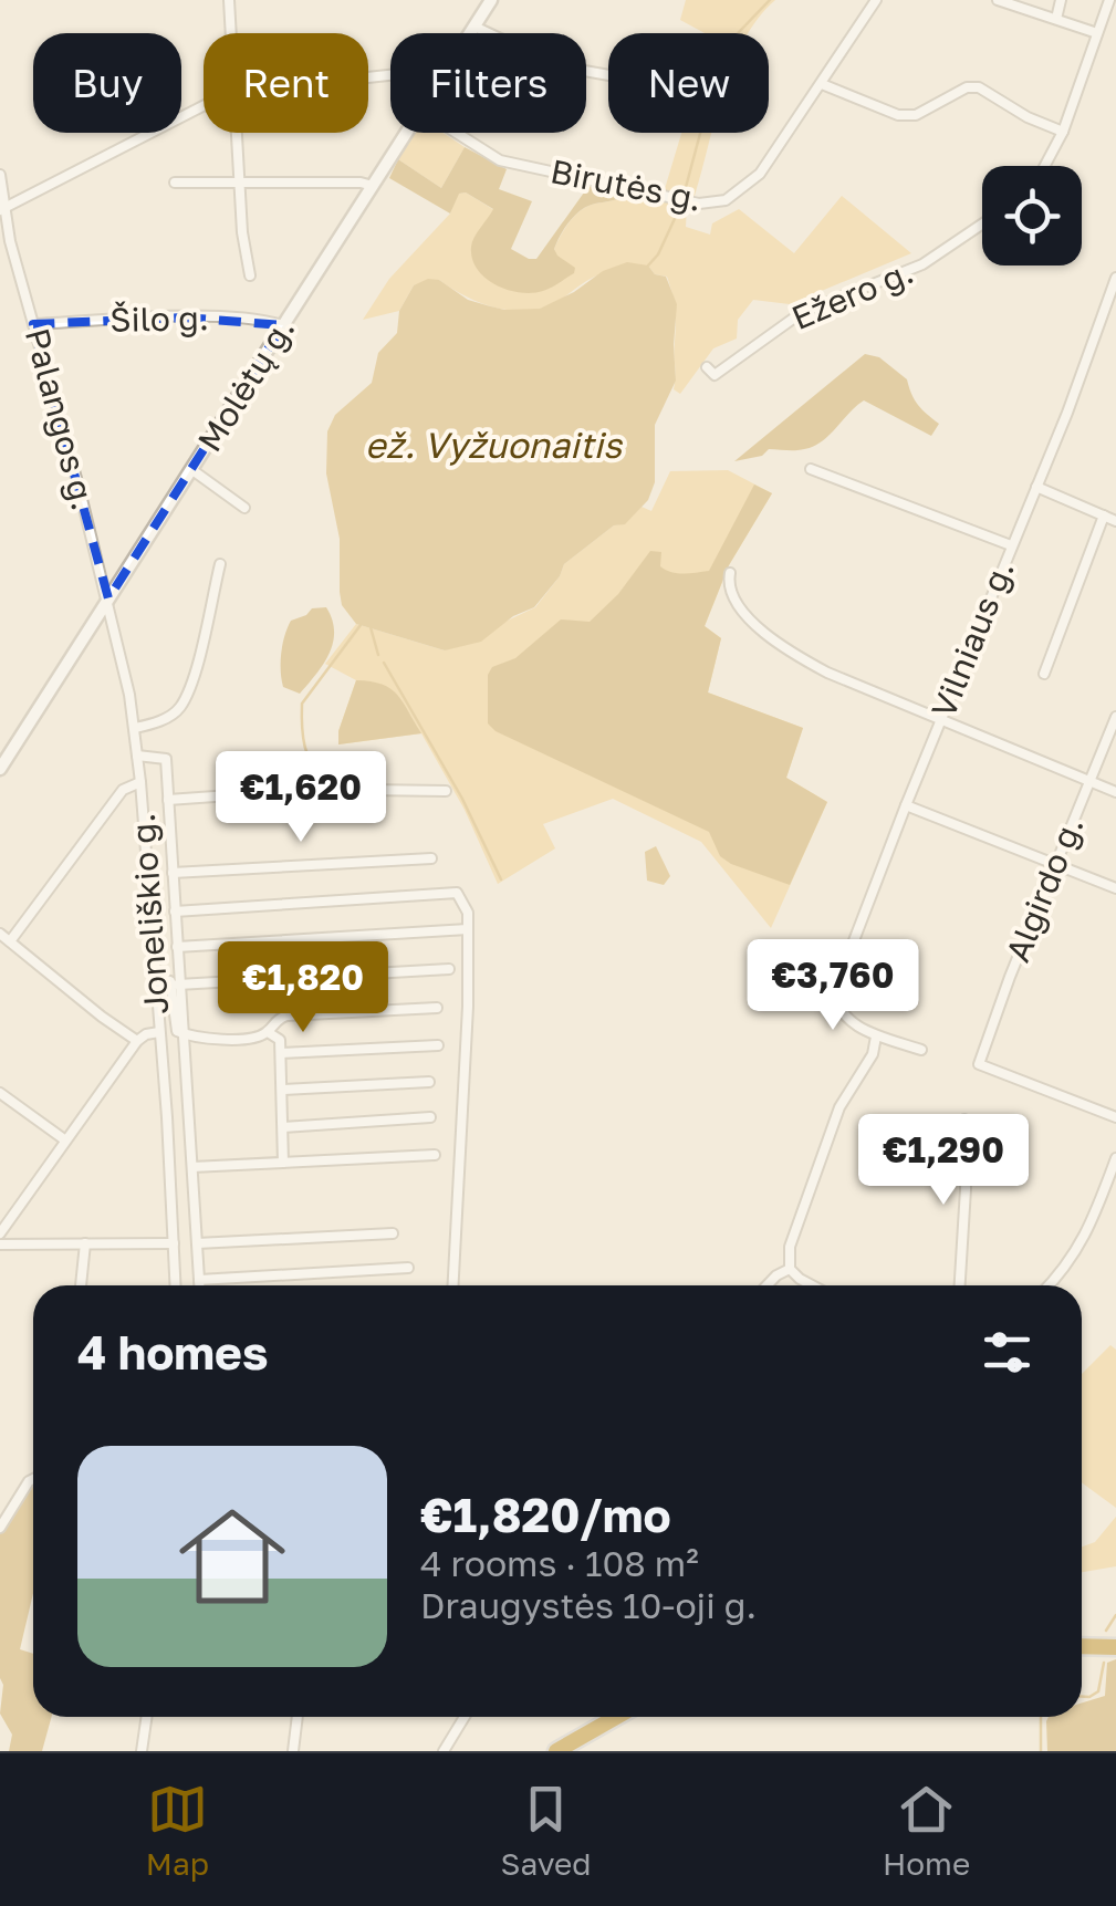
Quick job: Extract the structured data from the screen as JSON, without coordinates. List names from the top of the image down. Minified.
{"streets":{"street":["Birutės g.","Ežero g.","Šilo g.","Molėtų g.","Palangos g.","Vilniaus g.","Algirdo g.","Joneliškio g."]},"crossings":[["Šilo g.","Molėtų g."],["Šilo g.","Palangos g."],["Molėtų g.","Palangos g."],["Molėtų g.","Joneliškio g."],["Palangos g.","Joneliškio g."]],"water":["ež. Vyžuonaitis"],"page":{"chip":["Buy","Rent","Filters","New"],"price":["€1,620","€3,760","€1,820","€1,290"],"heading":"4 homes","list":[{"name":"€1,820/mo","note":"4 rooms · 108 m² · Draugystės 10-oji g."}],"tabs":["Map","Saved","Home"]}}
